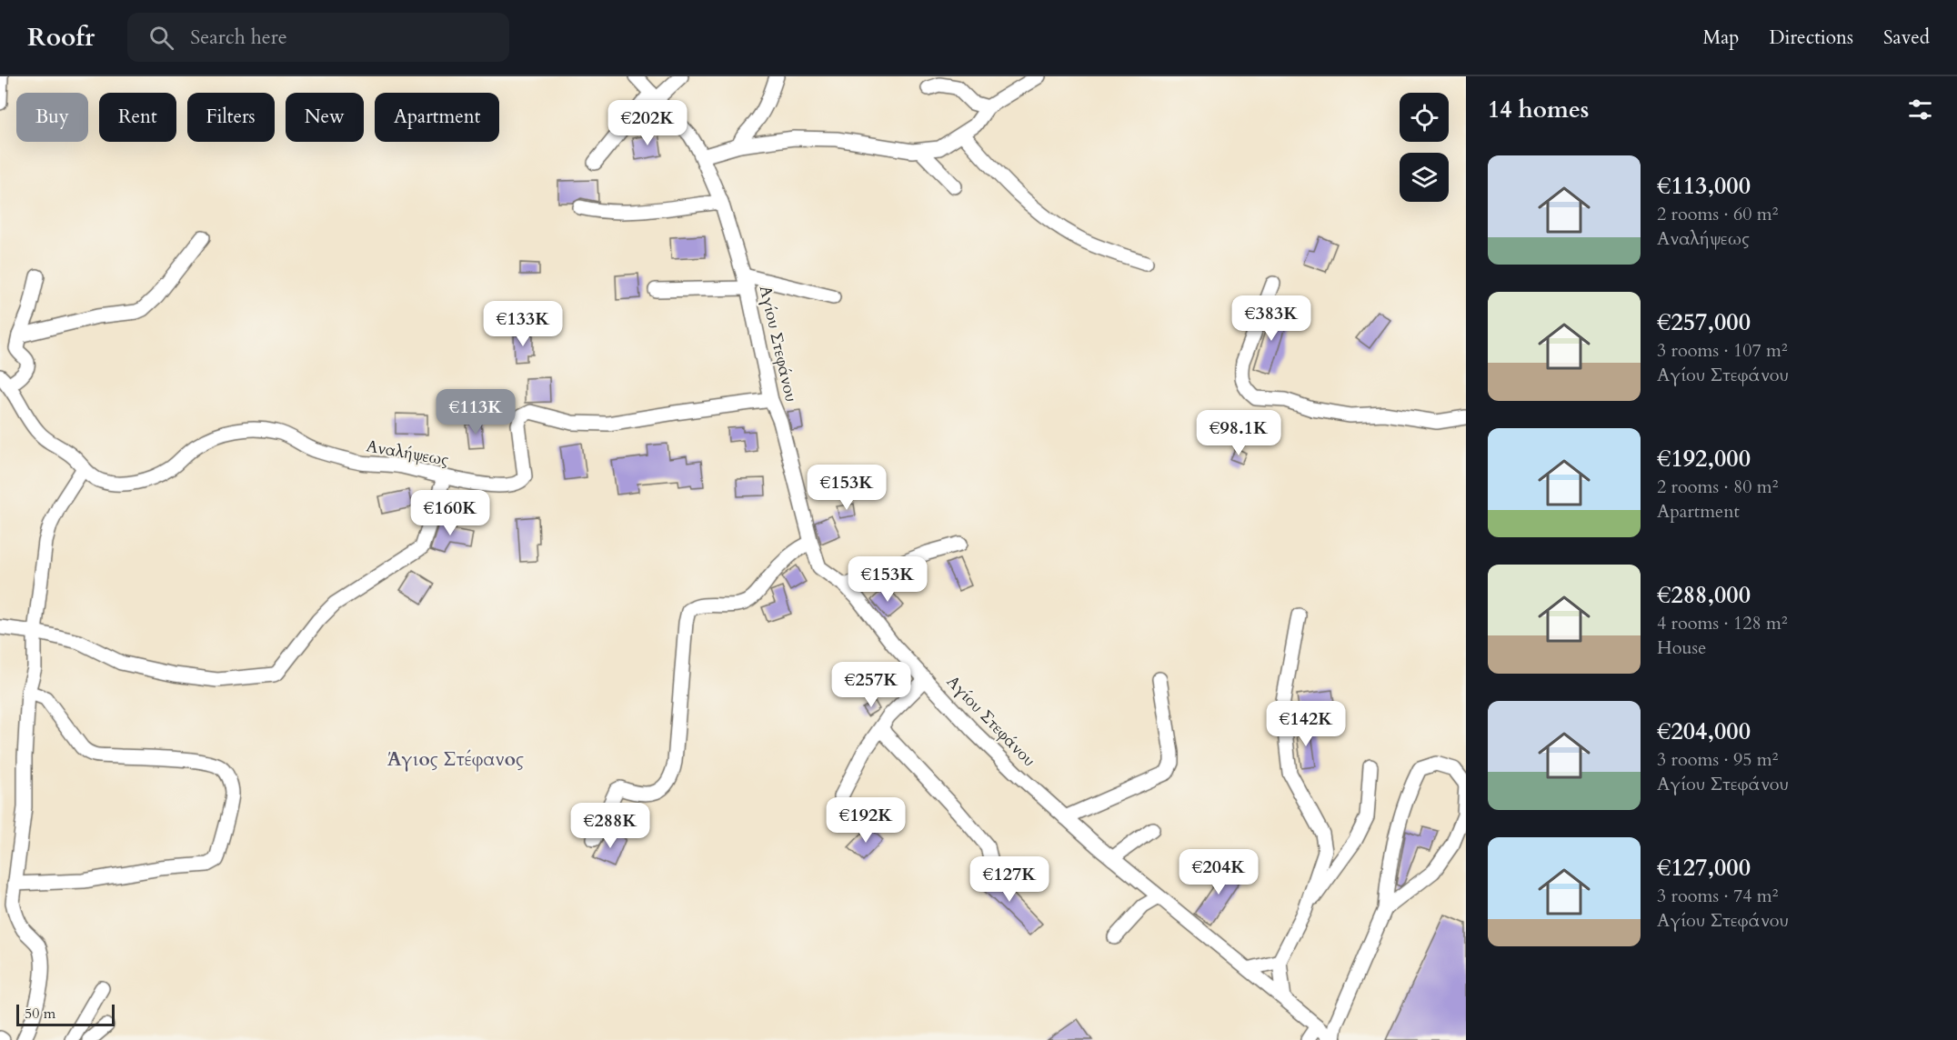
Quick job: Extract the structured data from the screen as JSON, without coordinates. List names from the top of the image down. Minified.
{"streets":{"street":["Αγίου Στεφάνου","Αναλήψεως"]},"crossings":[["Αγίου Στεφάνου","Αναλήψεως"]],"districts":["Άγιος Στέφανος"],"scale_bar":"50 m","page":{"header":"Roofr","search":"Search here","nav":["Map","Directions","Saved"],"heading":"14 homes","chip":["Buy","Rent","Filters","New","Apartment"],"price":["€202K","€383K","€133K","€113K","€98.1K","€153K","€160K","€153K","€257K","€142K","€192K","€288K","€204K","€127K"],"list":[{"name":"€113,000","note":"2 rooms · 60 m² · Αναλήψεως"},{"name":"€257,000","note":"3 rooms · 107 m² · Αγίου Στεφάνου"},{"name":"€192,000","note":"2 rooms · 80 m² · Apartment"},{"name":"€288,000","note":"4 rooms · 128 m² · House"},{"name":"€204,000","note":"3 rooms · 95 m² · Αγίου Στεφάνου"},{"name":"€127,000","note":"3 rooms · 74 m² · Αγίου Στεφάνου"}],"scale":"50 m"}}
